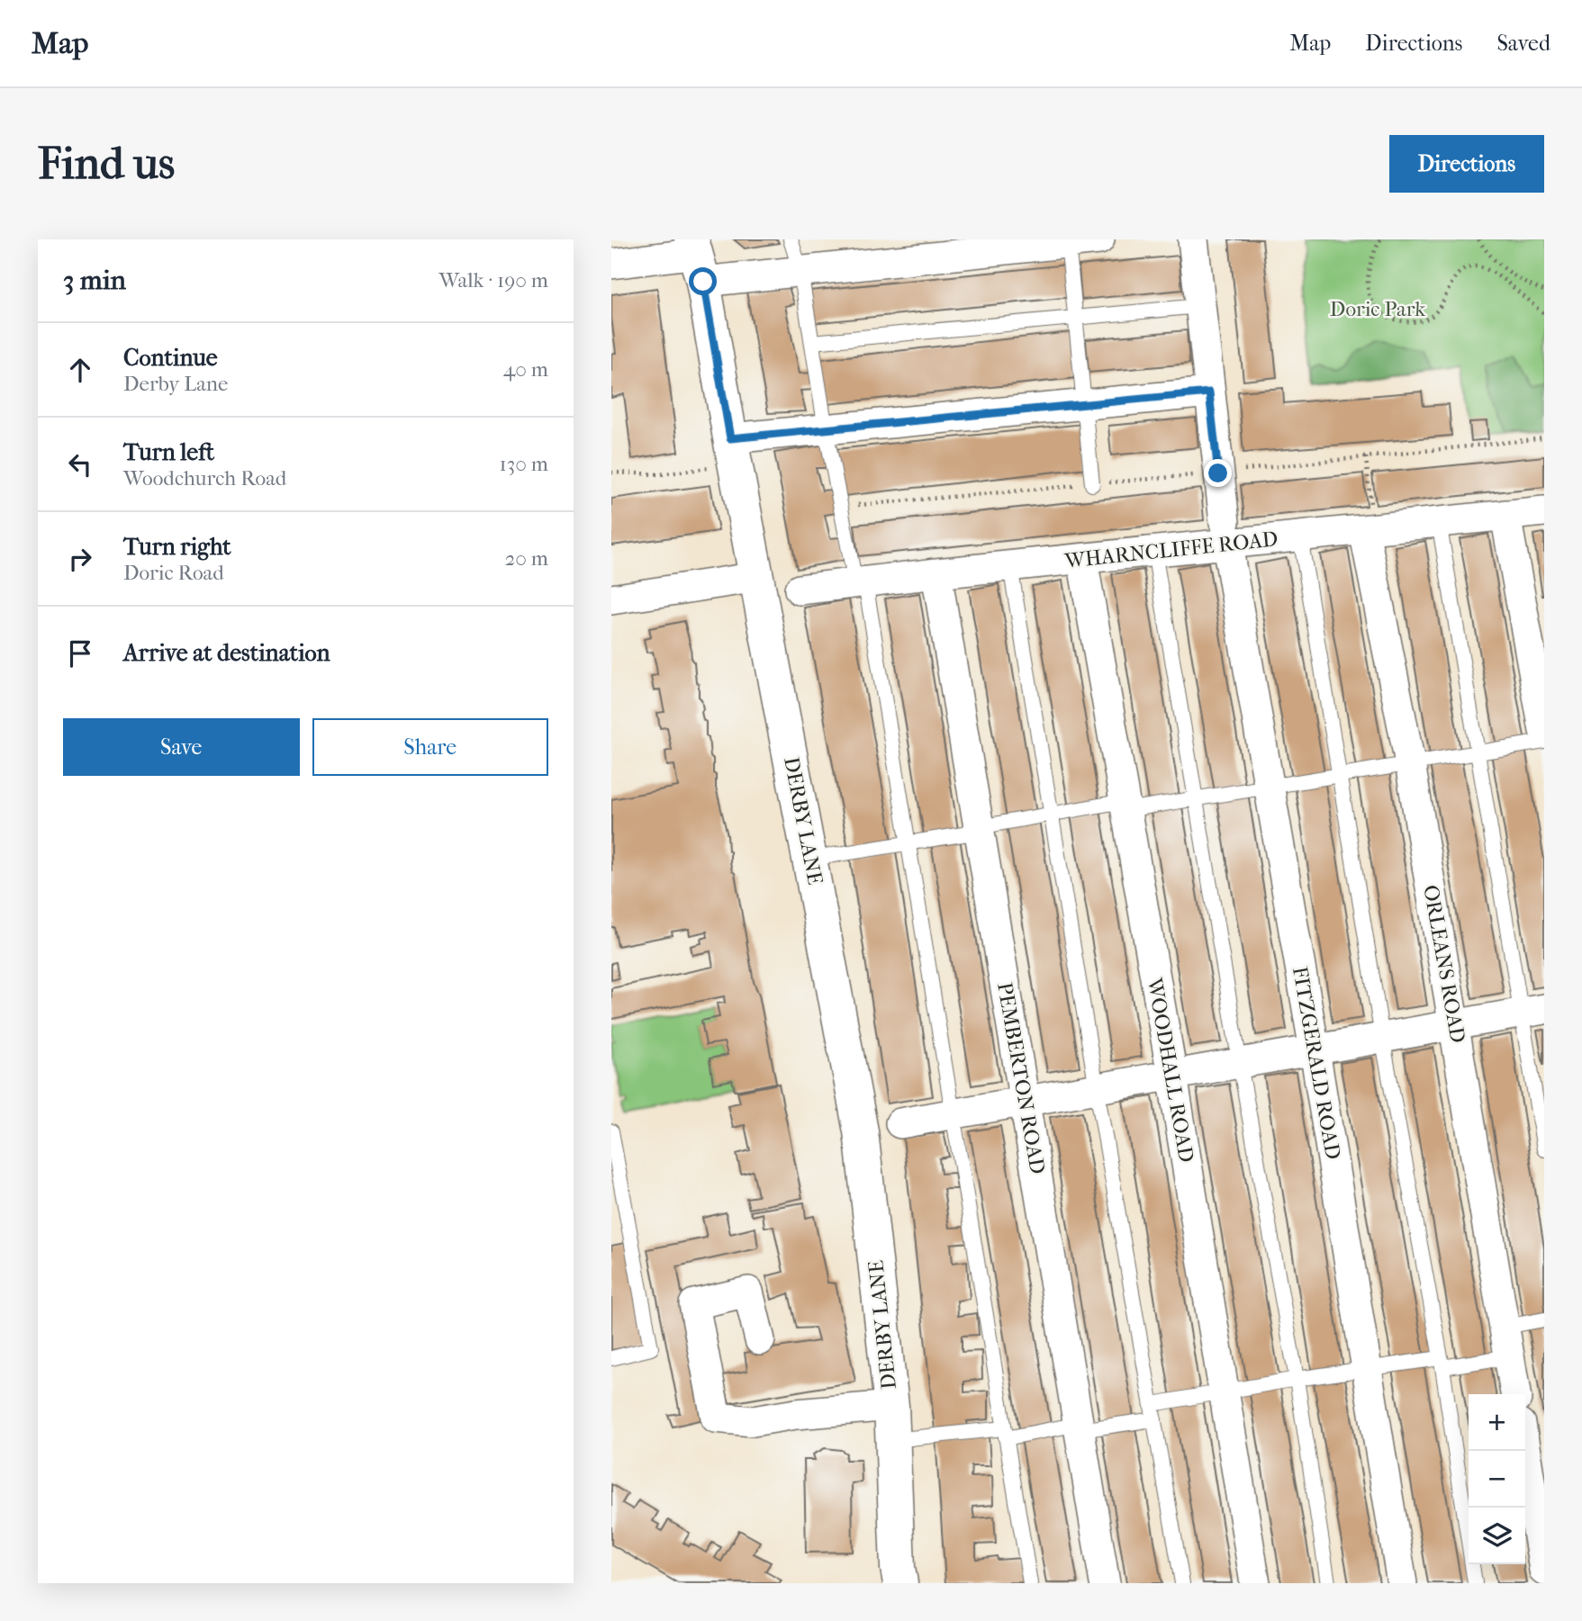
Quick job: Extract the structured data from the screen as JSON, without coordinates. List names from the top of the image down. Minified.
{"streets":{"street":["WHARNCLIFFE ROAD","DERBY LANE","ORLEANS ROAD","FITZGERALD ROAD","WOODHALL ROAD","PEMBERTON ROAD"]},"crossings":[["WHARNCLIFFE ROAD","ORLEANS ROAD"],["WHARNCLIFFE ROAD","FITZGERALD ROAD"],["WHARNCLIFFE ROAD","WOODHALL ROAD"],["WHARNCLIFFE ROAD","PEMBERTON ROAD"]],"parks":["Doric Park"],"page":{"header":"Map","nav":["Map","Directions","Saved"],"buttons":["Directions",["Save","Share"]],"title":"Find us","heading":["3 min","Walk · 190 m"],"list":[["Continue","Derby Lane","40 m"],["Turn left","Woodchurch Road","130 m"],["Turn right","Doric Road","20 m"],"Arrive at destination"],"map_buttons":["+","−"]}}
